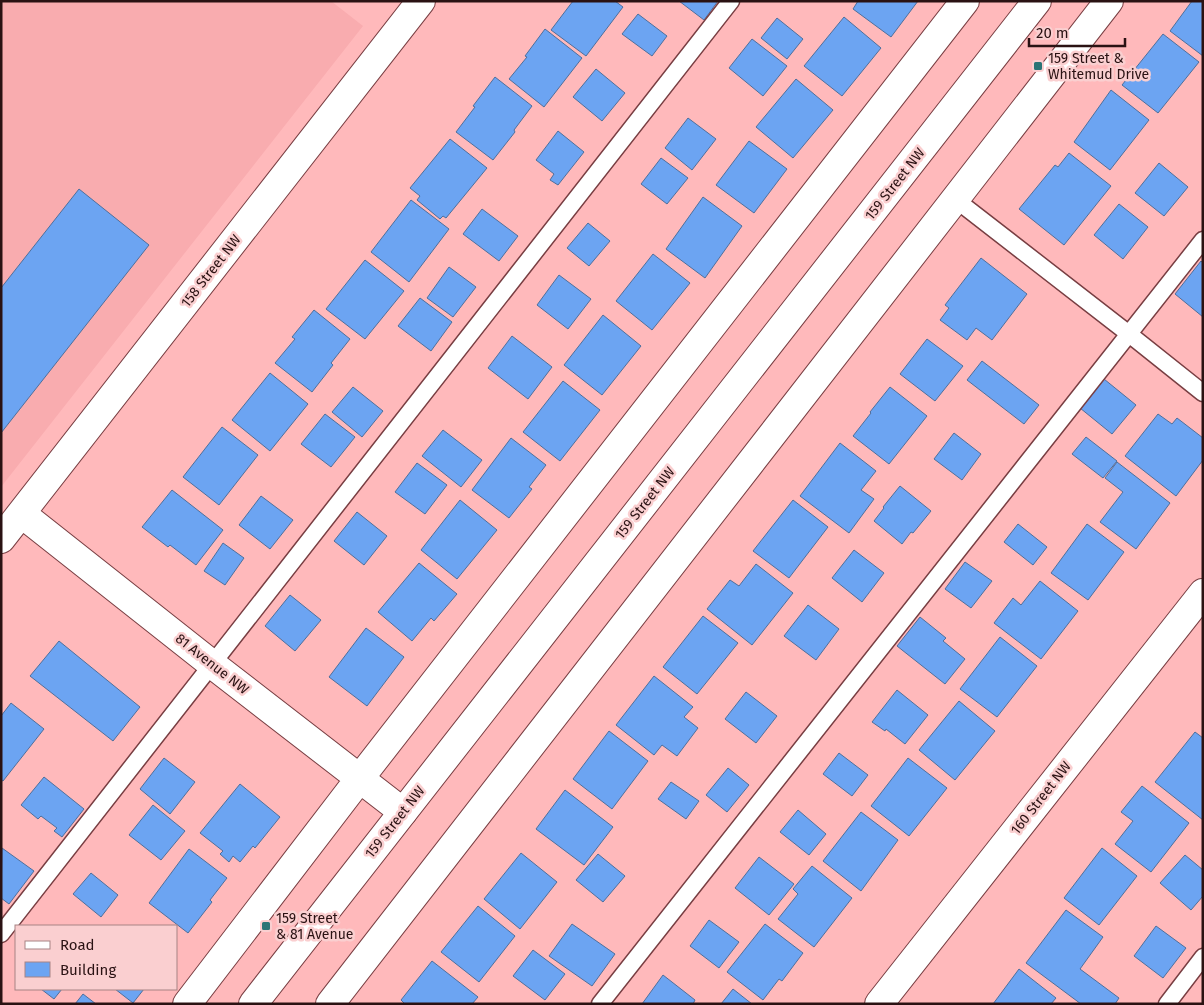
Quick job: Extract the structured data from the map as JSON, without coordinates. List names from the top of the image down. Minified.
{"streets":{"street":["159 Street NW","158 Street NW","81 Avenue NW","160 Street NW"]},"crossings":[["159 Street NW","81 Avenue NW"],["158 Street NW","81 Avenue NW"]],"places":{"transit":["159 Street & Whitemud Drive","159 Street & 81 Avenue"]},"legend":["Road","Building"],"scale_bar":"20 m"}
